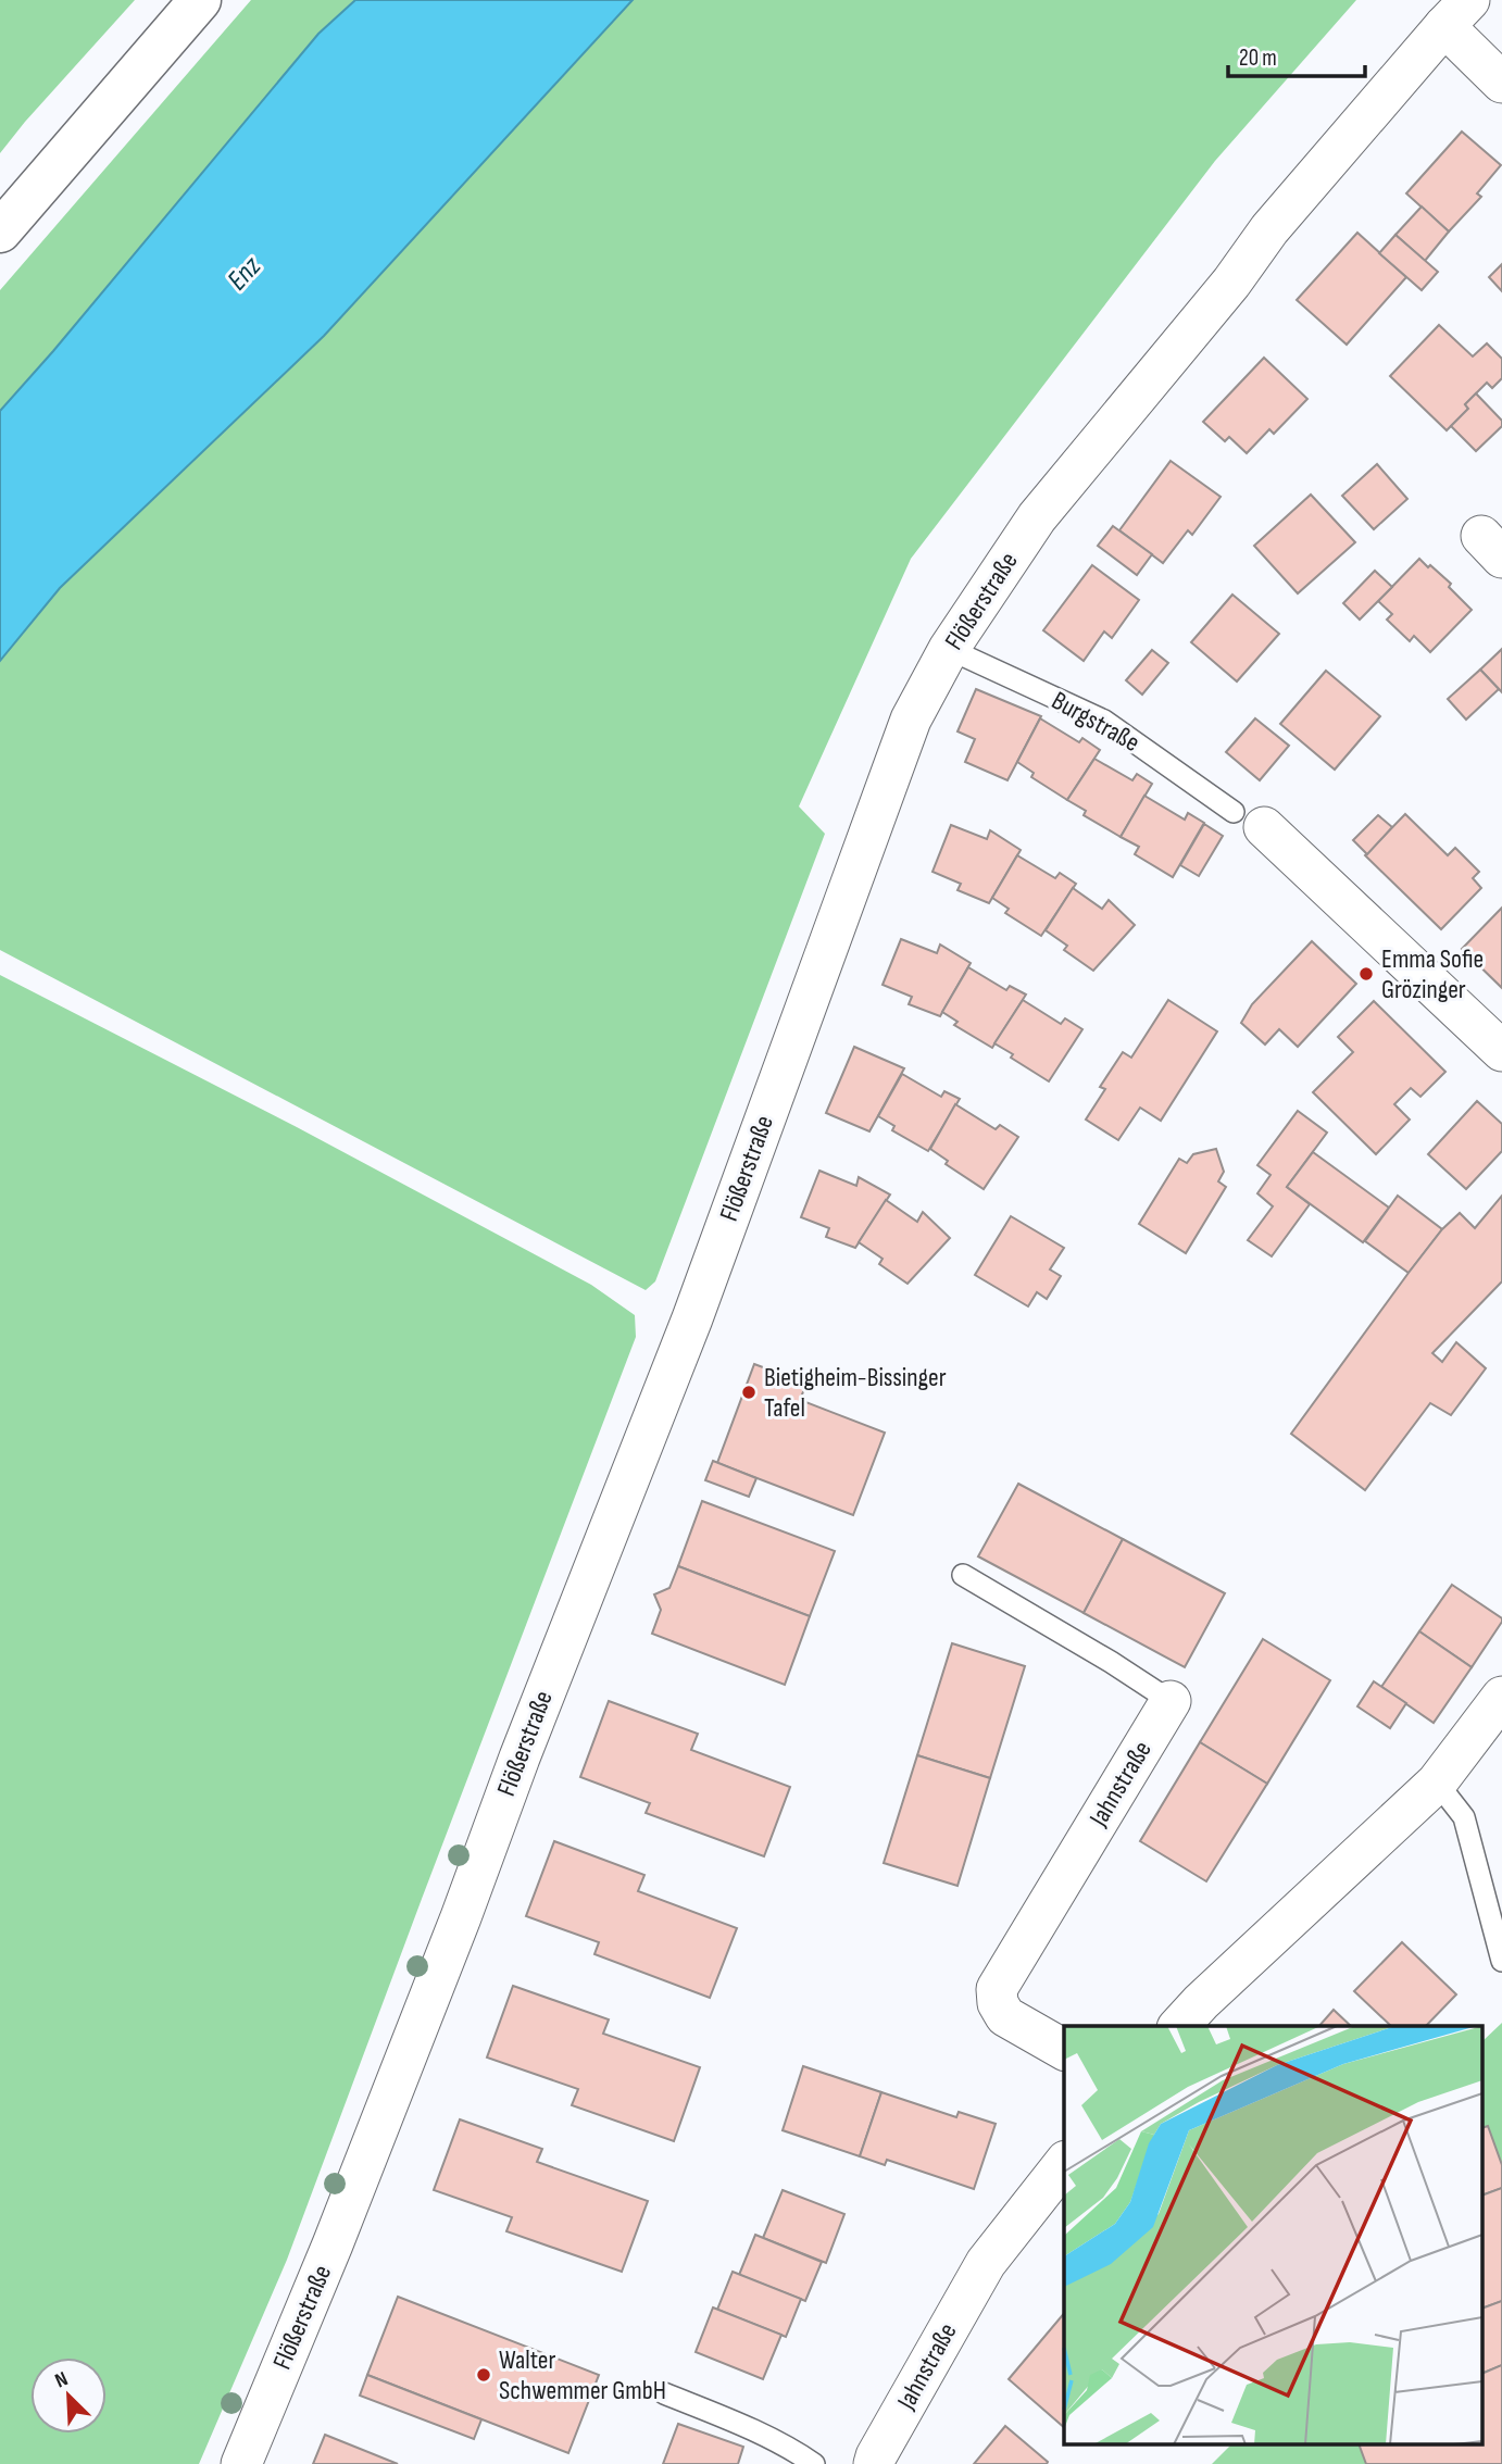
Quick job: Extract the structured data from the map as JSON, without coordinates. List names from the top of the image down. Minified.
{"streets":{"street":["Flößerstraße","Burgstraße","Jahnstraße"]},"crossings":[["Flößerstraße","Burgstraße"]],"water":["Enz"],"places":["Emma Sofie Grözinger","Bietigheim-Bissinger Tafel","Walter Schwemmer GmbH"],"scale_bar":"20 m","north":"top left"}
